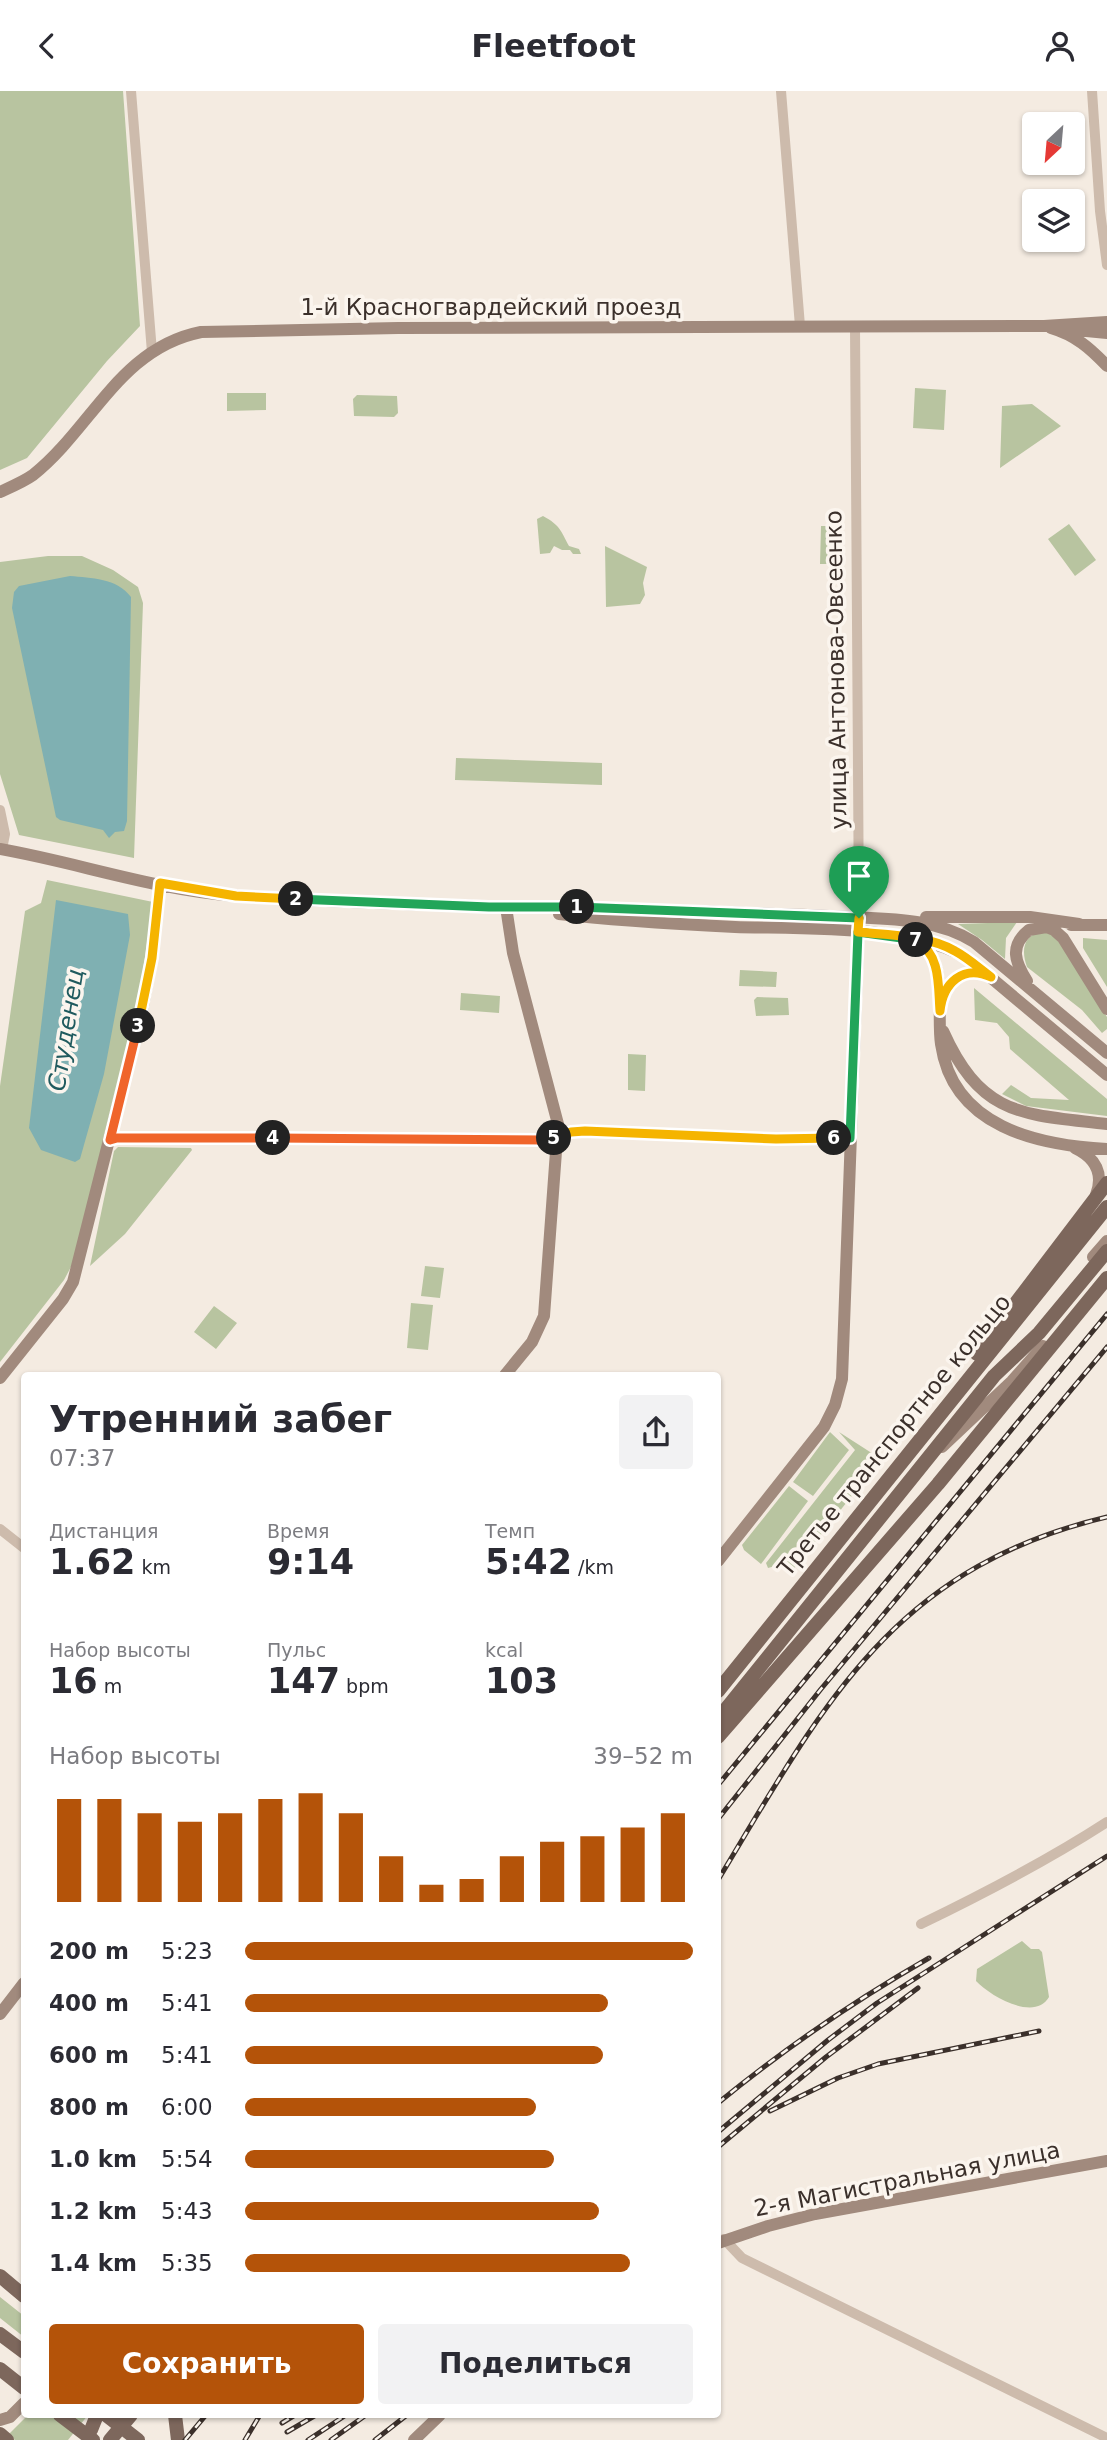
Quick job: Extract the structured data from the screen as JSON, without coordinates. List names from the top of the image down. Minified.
{"streets":{"main road":["1-й Красногвардейский проезд","улица Антонова-Овсеенко","Третье транспортное кольцо","2-я Магистральная улица"]},"crossings":[["1-й Красногвардейский проезд","улица Антонова-Овсеенко"]],"water":["Студенец"],"north":"bottom left","page":{"header":"Fleetfoot","pins":["2","1","7","3","4","5","6"],"heading":["Утренний забег","07:37"],"stats":[["Дистанция","1.62 km"],["Время","9:14"],["Темп","5:42 /km"],["Набор высоты","16 m"],["Пульс","147 bpm"],["kcal","103"]],"chart":["Набор высоты","39–52 m"],"list":[{"name":"200 m","note":"5:23"},{"name":"400 m","note":"5:41"},{"name":"600 m","note":"5:41"},{"name":"800 m","note":"6:00"},{"name":"1.0 km","note":"5:54"},{"name":"1.2 km","note":"5:43"},{"name":"1.4 km","note":"5:35"}],"buttons":["Сохранить","Поделиться"]}}
